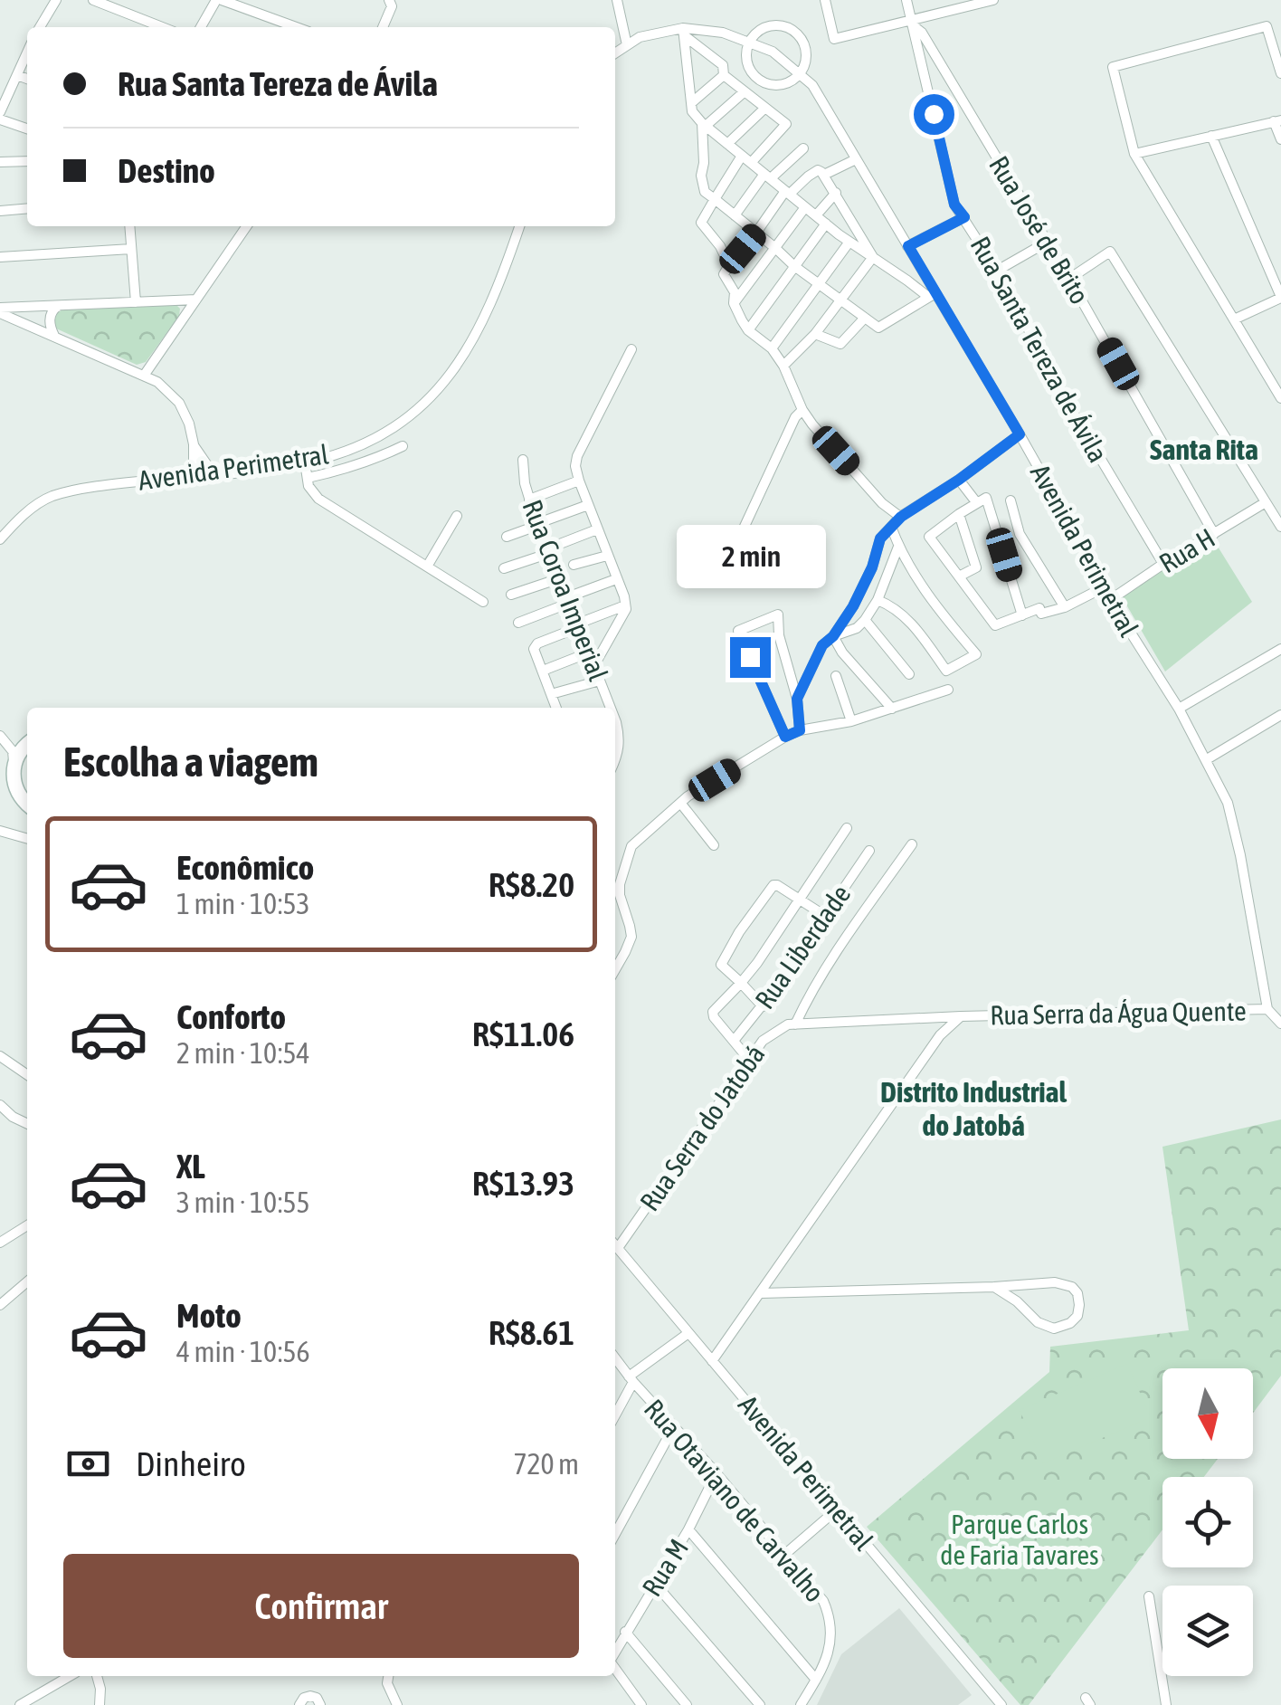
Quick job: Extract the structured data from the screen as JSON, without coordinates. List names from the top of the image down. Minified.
{"streets":{"street":["Rua José de Brito","Rua Santa Tereza de Ávila","Avenida Perimetral","Rua H","Rua Coroa Imperial","Rua Liberdade","Rua Serra da Água Quente","Rua Serra do Jatobá","Rua Otaviano de Carvalho","Rua M"]},"crossings":[["Rua José de Brito","Rua Santa Tereza de Ávila"],["Rua José de Brito","Rua H"],["Rua Santa Tereza de Ávila","Rua H"],["Avenida Perimetral","Rua H"],["Avenida Perimetral","Rua Serra da Água Quente"],["Rua Serra da Água Quente","Rua Serra do Jatobá"],["Rua Otaviano de Carvalho","Rua M"]],"districts":["Santa Rita","Distrito Industrial do Jatobá"],"parks":["Parque Carlos de Faria Tavares"],"north":"bottom","page":{"banner":["Rua Santa Tereza de Ávila","Destino"],"bubble":"2 min","heading":"Escolha a viagem","list":[{"name":"Econômico","note":"1 min · 10:53","value":"R$8.20"},{"name":"Conforto","note":"2 min · 10:54","value":"R$11.06"},{"name":"XL","note":"3 min · 10:55","value":"R$13.93"},{"name":"Moto","note":"4 min · 10:56","value":"R$8.61"}],"pay":["Dinheiro","720 m"],"buttons":"Confirmar"}}
